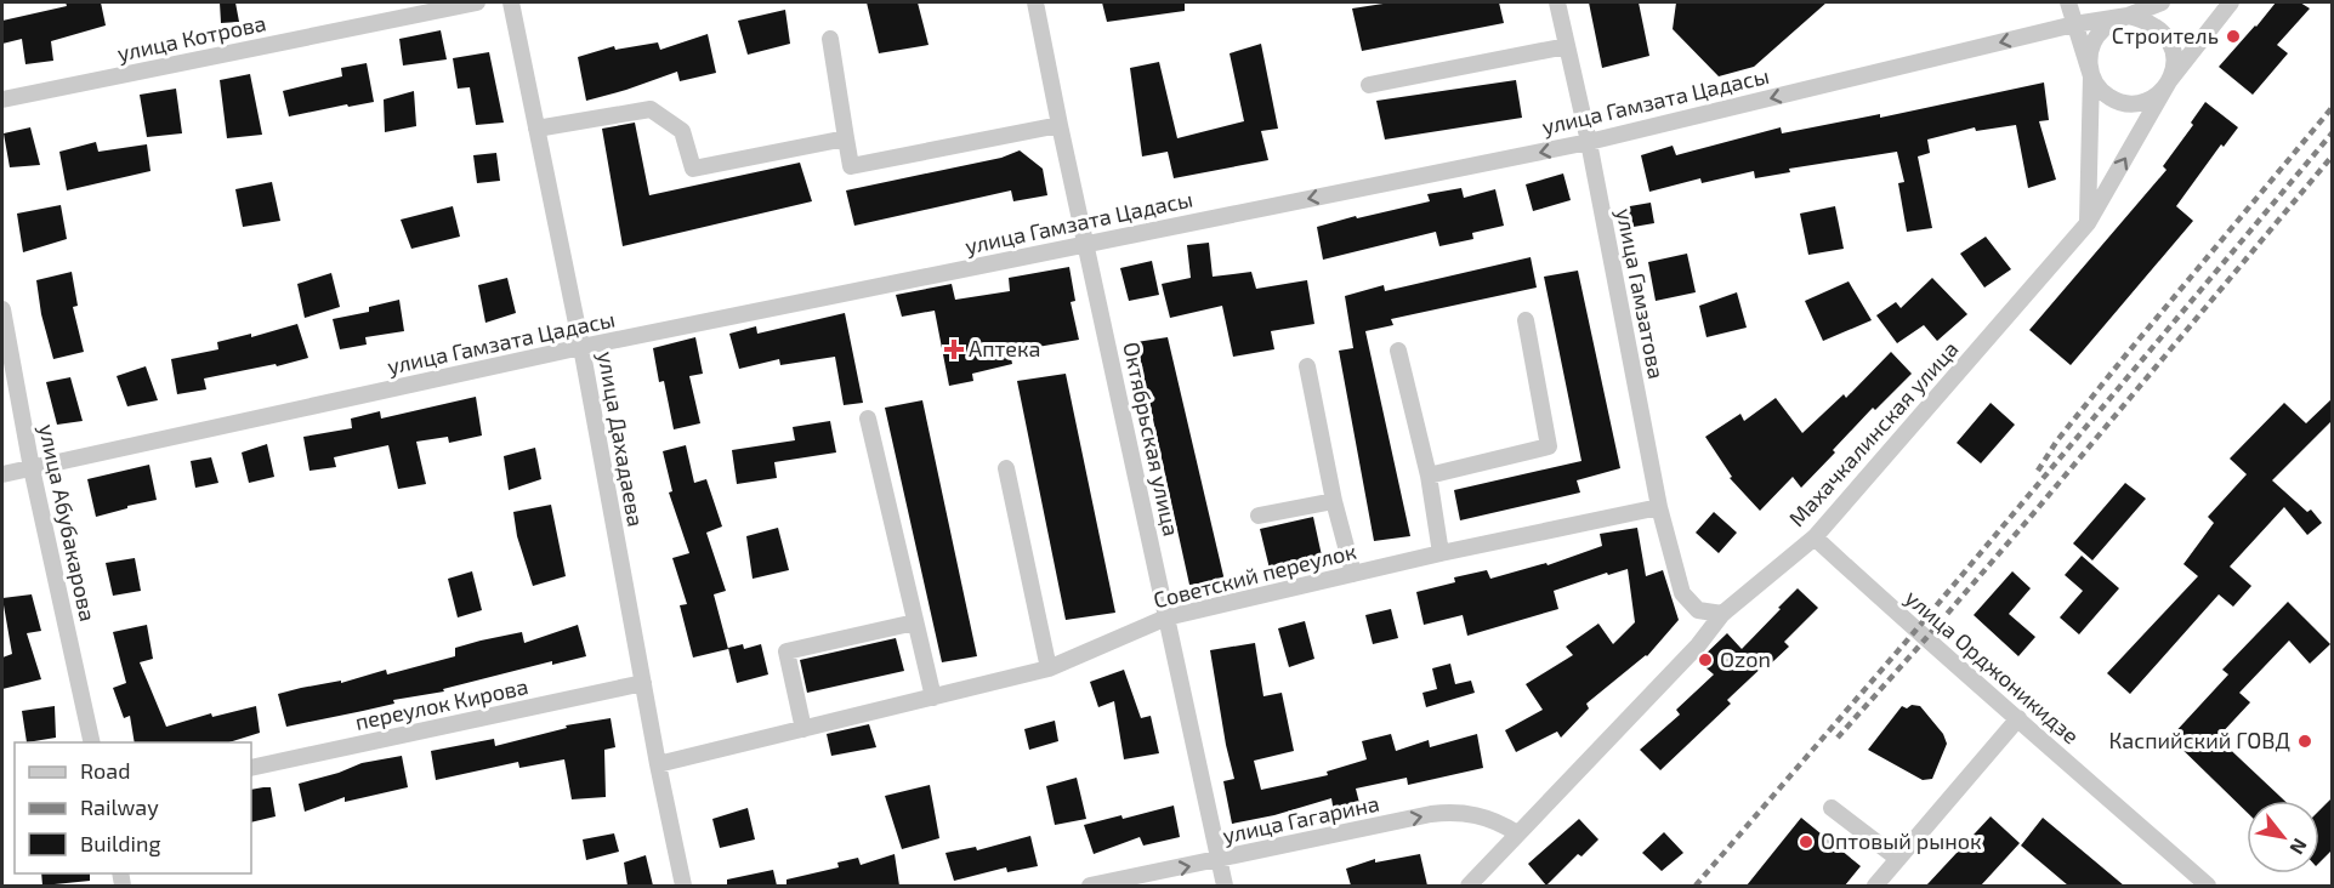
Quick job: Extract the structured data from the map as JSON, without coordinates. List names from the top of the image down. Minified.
{"streets":{"street":["улица Котрова","улица Гамзата Цадасы","улица Гамзатова","Махачкалинская улица","улица Дахадаева","Октябрьская улица","улица Абубакарова","Советский переулок","улица Орджоникидзе","переулок Кирова","улица Гагарина"]},"crossings":[["улица Гамзата Цадасы","улица Гамзатова"],["улица Гамзата Цадасы","Махачкалинская улица"],["улица Гамзата Цадасы","улица Дахадаева"],["улица Гамзата Цадасы","Октябрьская улица"],["улица Гамзата Цадасы","улица Абубакарова"],["улица Гамзатова","Махачкалинская улица"],["улица Гамзатова","Советский переулок"],["Махачкалинская улица","улица Орджоникидзе"],["Махачкалинская улица","улица Гагарина"],["улица Дахадаева","Советский переулок"],["улица Дахадаева","переулок Кирова"],["Октябрьская улица","Советский переулок"],["Октябрьская улица","улица Гагарина"]],"one_way":["улица Гамзата Цадасы","улица Гагарина"],"places":{"other":["Строитель","Ozon","Каспийский ГОВД","Оптовый рынок"],"health":["Аптека"]},"legend":["Road","Railway","Building"],"north":"bottom right"}
